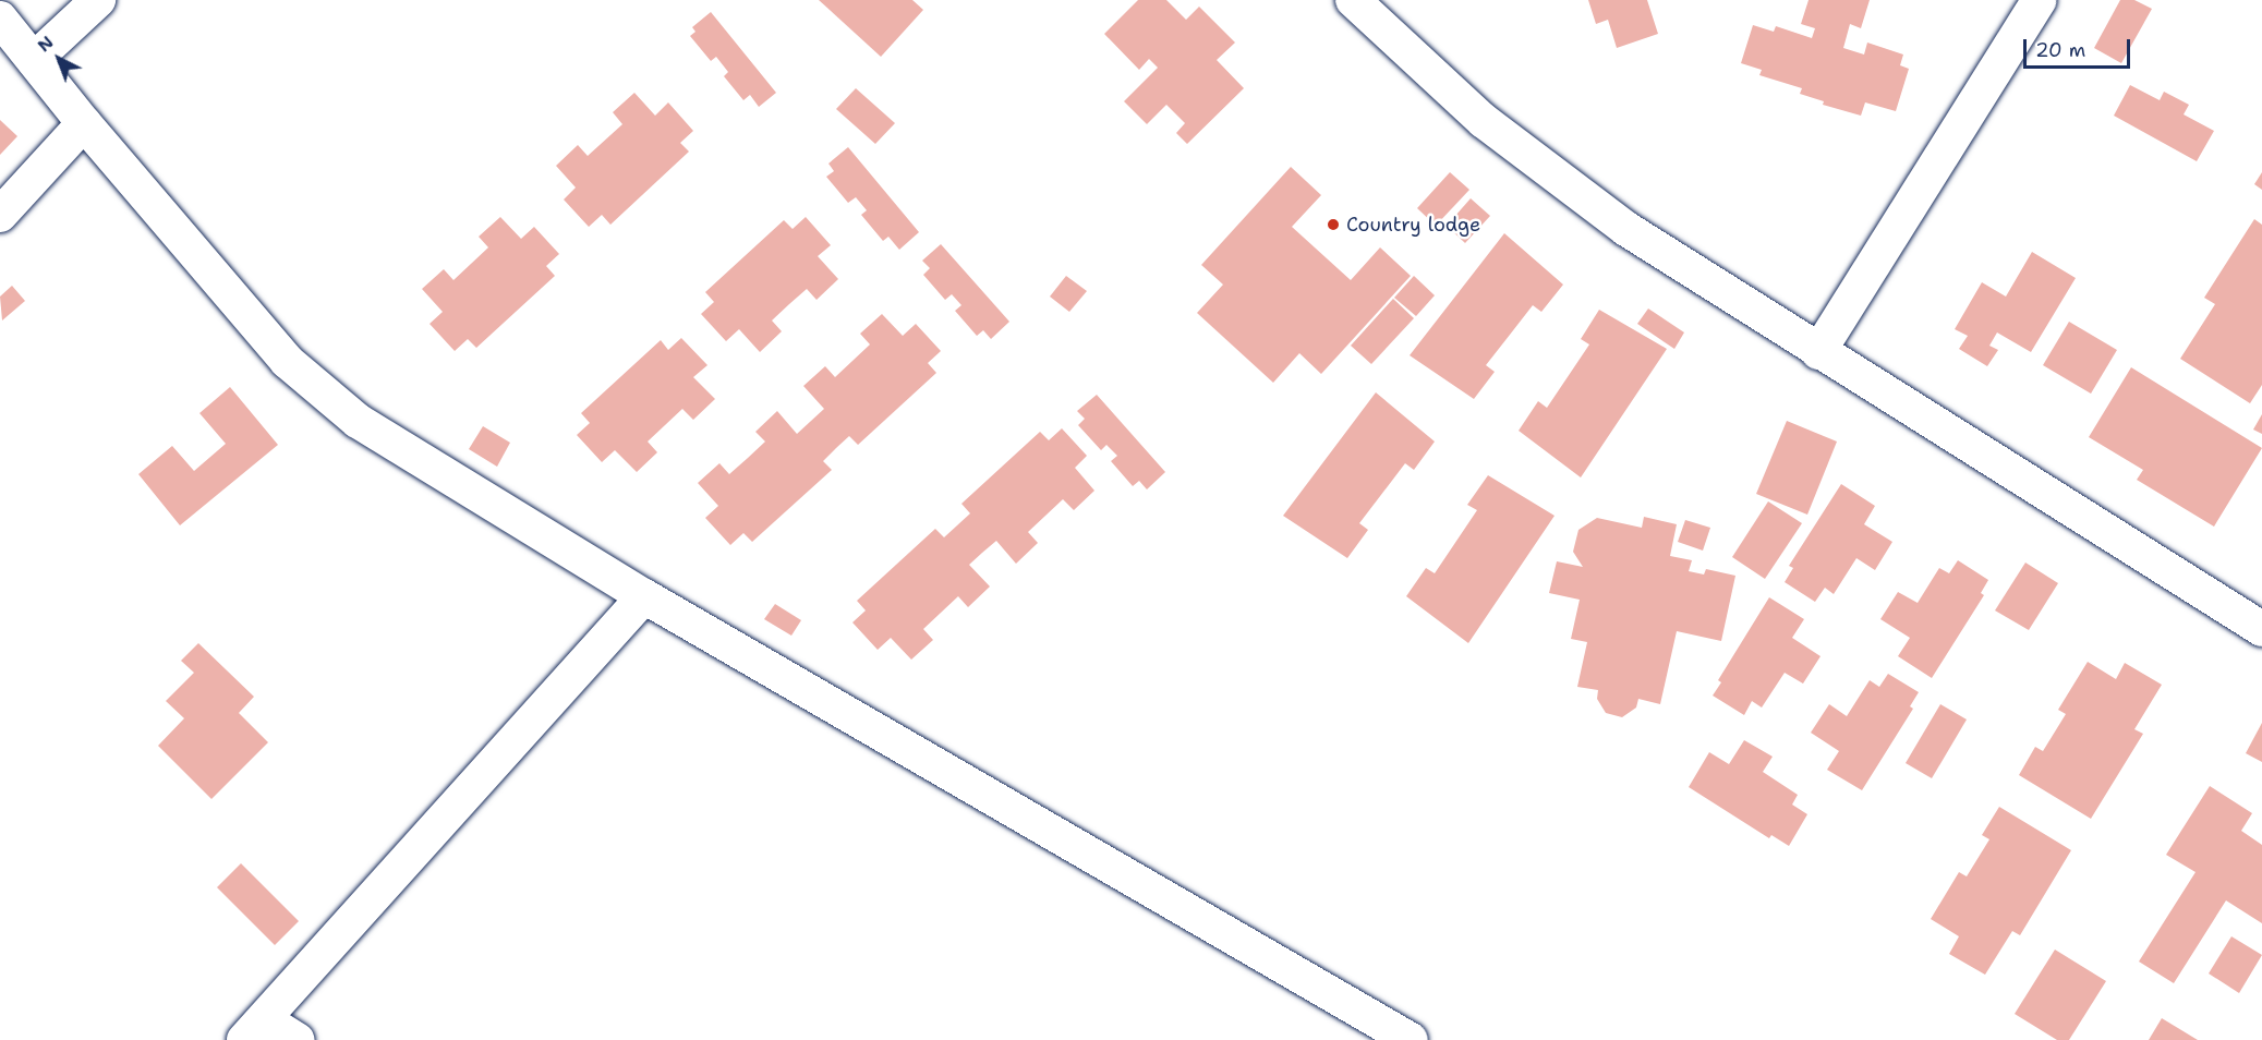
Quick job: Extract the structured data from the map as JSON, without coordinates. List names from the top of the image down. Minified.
{"places":["Country lodge"],"scale_bar":"20 m","north":"top left"}
